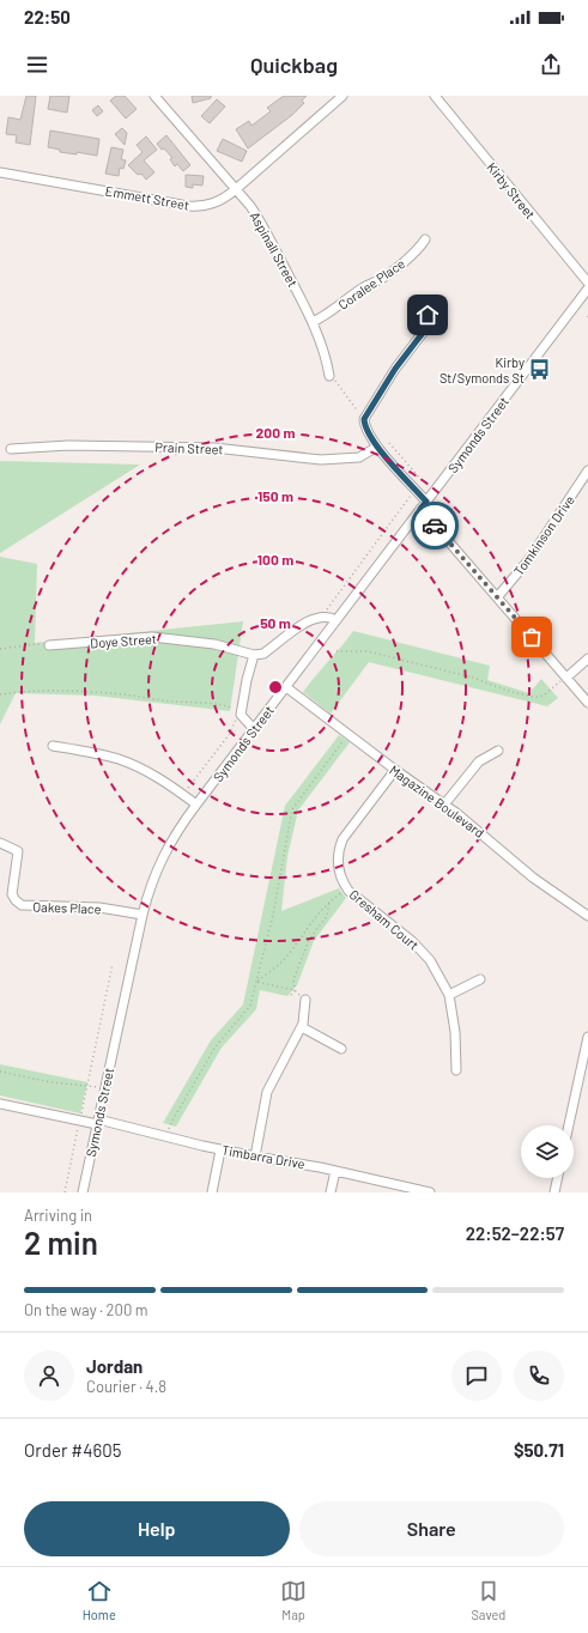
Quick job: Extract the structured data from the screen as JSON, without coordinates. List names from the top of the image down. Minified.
{"streets":{"street":["Kirby Street","Emmett Street","Aspinall Street","Coralee Place","Symonds Street","Prain Street","Tomkinson Drive","Doye Street","Magazine Boulevard","Oakes Place","Gresham Court","Timbarra Drive"]},"crossings":[["Emmett Street","Aspinall Street"],["Aspinall Street","Coralee Place"],["Symonds Street","Magazine Boulevard"],["Symonds Street","Oakes Place"],["Symonds Street","Timbarra Drive"],["Magazine Boulevard","Gresham Court"]],"places":{"bus stop":["Kirby St/Symonds St"]},"page":{"status":"22:50","header":"Quickbag","heading":["2 min","Arriving in","22:52–22:57"],"panel":["Jordan","Courier · 4.8","Order #4605","$50.71"],"bar":"On the way · 200 m","buttons":["Help","Share"],"tabs":["Home","Map","Saved"]},"rings":["200 m","150 m","100 m","50 m"]}
